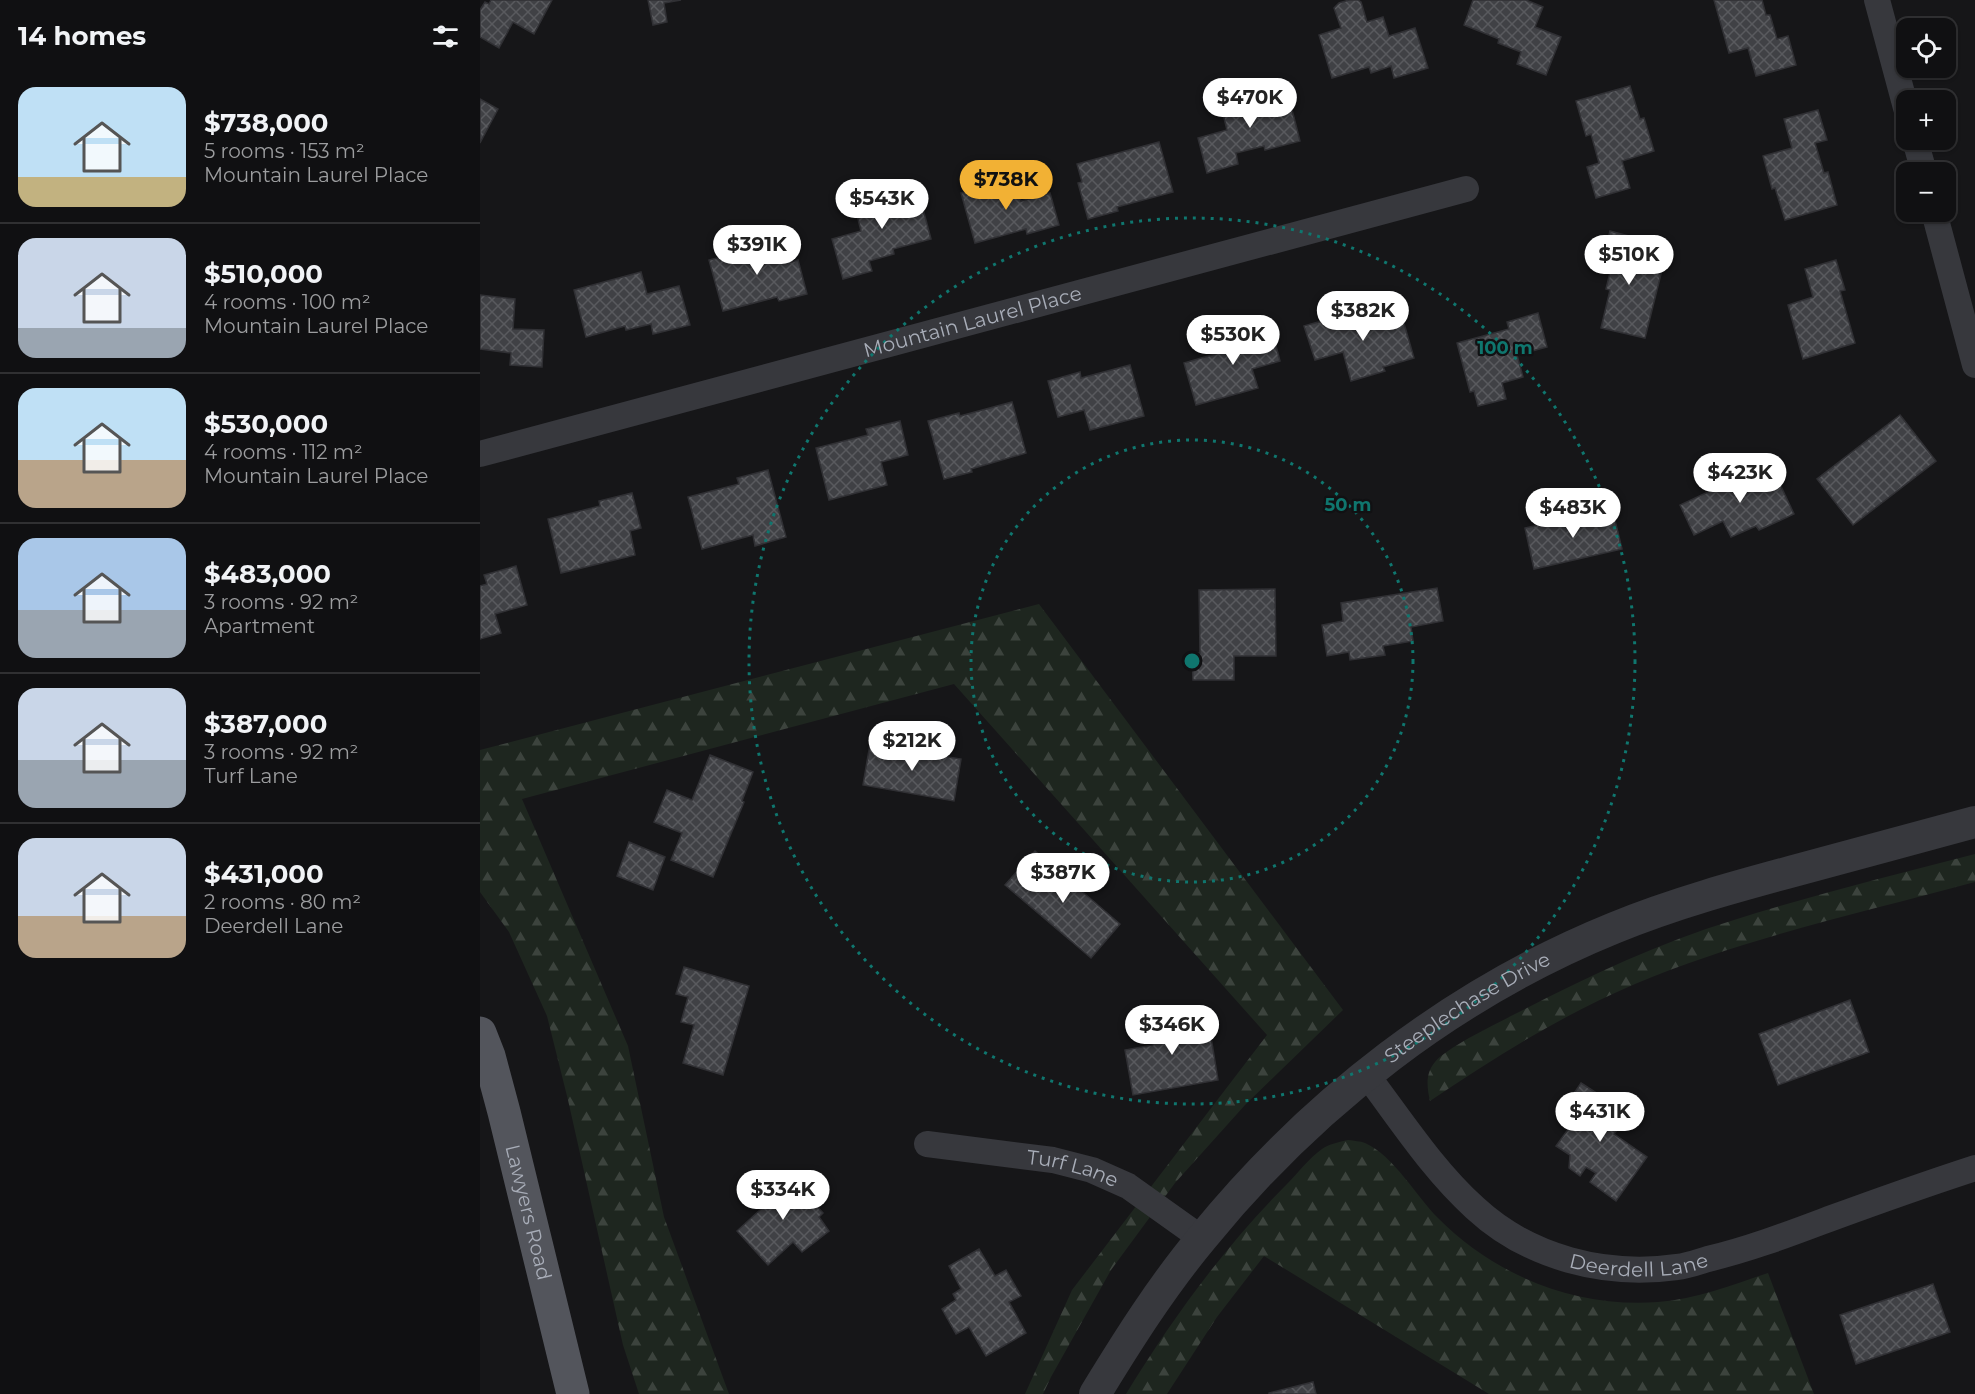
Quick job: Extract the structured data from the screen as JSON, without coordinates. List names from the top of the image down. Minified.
{"streets":{"main road":["Lawyers Road"],"street":["Mountain Laurel Place","Steeplechase Drive","Turf Lane","Deerdell Lane"]},"crossings":[["Steeplechase Drive","Turf Lane"],["Steeplechase Drive","Deerdell Lane"]],"page":{"heading":"14 homes","map_buttons":["+","−"],"list":[{"name":"$738,000","note":"5 rooms · 153 m² · Mountain Laurel Place"},{"name":"$510,000","note":"4 rooms · 100 m² · Mountain Laurel Place"},{"name":"$530,000","note":"4 rooms · 112 m² · Mountain Laurel Place"},{"name":"$483,000","note":"3 rooms · 92 m² · Apartment"},{"name":"$387,000","note":"3 rooms · 92 m² · Turf Lane"},{"name":"$431,000","note":"2 rooms · 80 m² · Deerdell Lane"}],"price":["$470K","$738K","$543K","$391K","$510K","$382K","$530K","$423K","$483K","$212K","$387K","$346K","$431K","$334K"]},"rings":["100 m","50 m"]}
